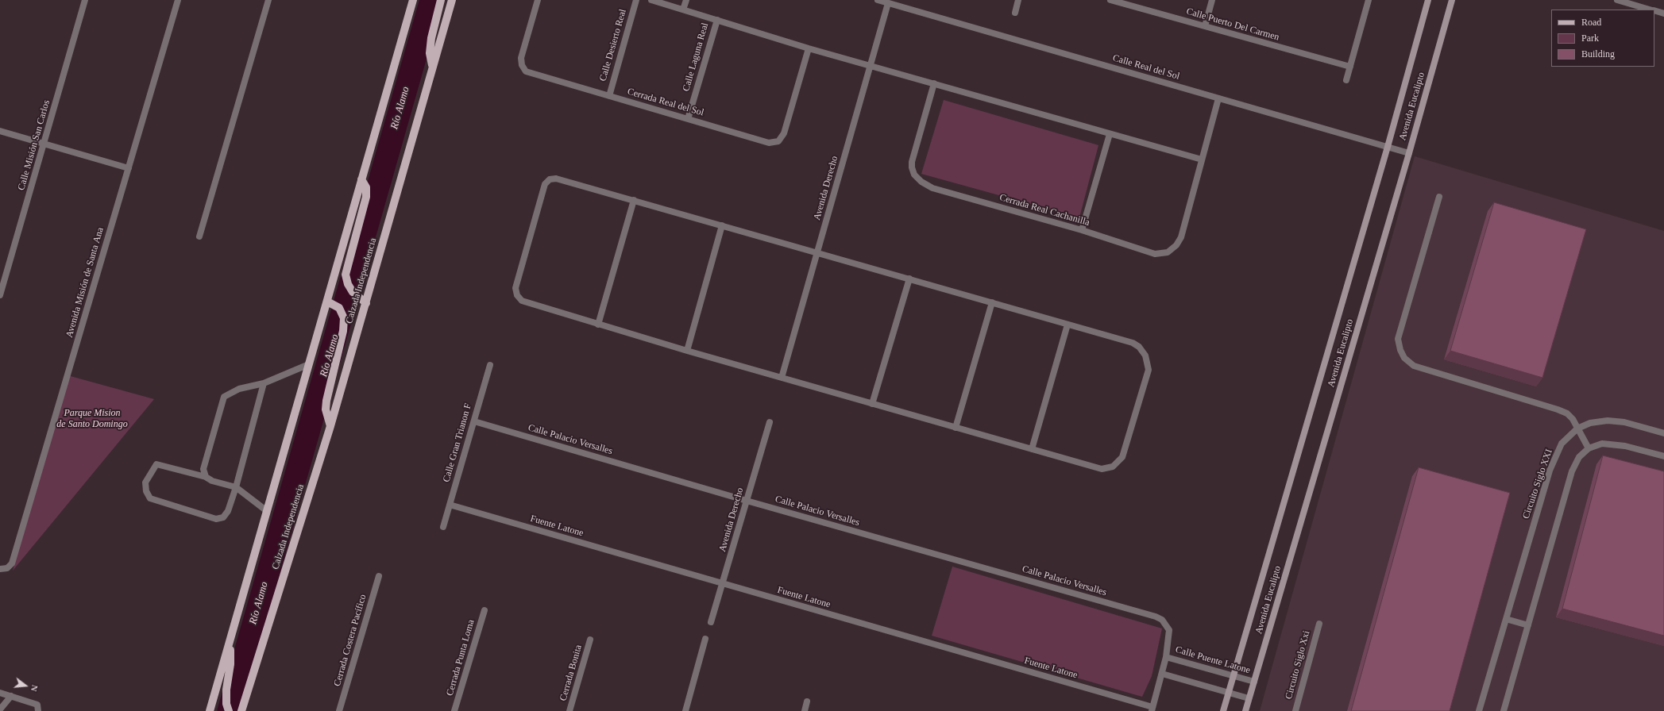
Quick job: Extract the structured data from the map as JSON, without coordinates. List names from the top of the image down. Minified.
{"streets":{"main road":["Calzada Independencia"],"street":["Calle Puerto Del Carmen","Calle Desierto Real","Calle Laguna Real","Calle Real del Sol","Cerrada Real del Sol","Avenida Eucalipto","Calle Misión San Carlos","Avenida Derecho","Cerrada Real Cachanilla","Avenida Misión de Santa Ana","Calle Palacio Versalles","Calle Gran Trianon F","Circuito Siglo XXI","Fuente Latone","Cerrada Costera Pacífico","Cerrada Punta Loma","Calle Puente Latone","Circuito Siglo Xxi","Cerrada Bonita"]},"crossings":[["Calle Desierto Real","Cerrada Real del Sol"],["Calle Laguna Real","Cerrada Real del Sol"],["Calle Real del Sol","Avenida Eucalipto"],["Calle Real del Sol","Avenida Derecho"],["Calle Real del Sol","Cerrada Real Cachanilla"],["Avenida Eucalipto","Calle Puente Latone"],["Avenida Derecho","Calle Palacio Versalles"],["Avenida Derecho","Fuente Latone"],["Calle Palacio Versalles","Calle Gran Trianon F"],["Calle Palacio Versalles","Calle Puente Latone"],["Calle Gran Trianon F","Fuente Latone"],["Fuente Latone","Calle Puente Latone"]],"water":["Río Alamo"],"parks":["Parque Mision de Santo Domingo"],"legend":["Road","Park","Building"],"north":"right"}
